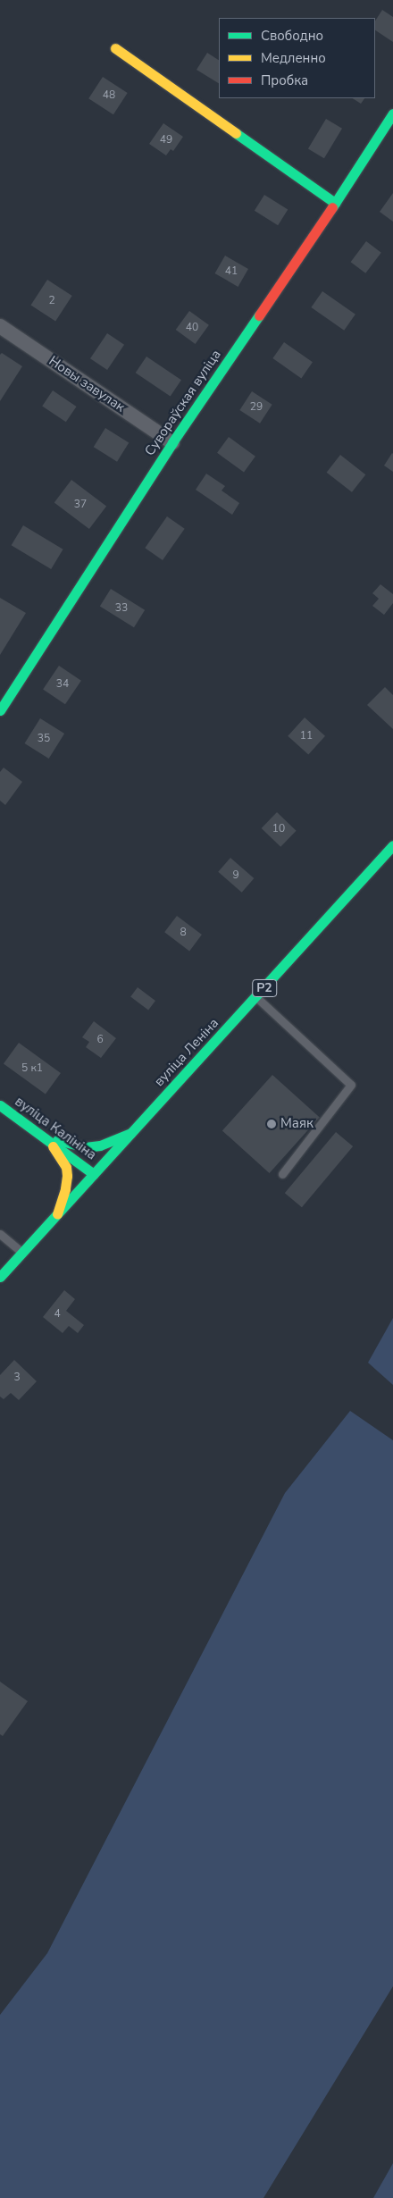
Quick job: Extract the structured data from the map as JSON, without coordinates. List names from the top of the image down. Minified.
{"streets":{"street":["Новы завулак","Сувораўская вуліца","Р2","вуліца Леніна","вуліца Калініна"]},"crossings":[["Новы завулак","Сувораўская вуліца"],["вуліца Леніна","вуліца Калініна"]],"places":["Маяк"],"house_numbers":["48","49","41","2","40","29","37","33","34","11","35","10","9","8","6","5 к1","4","3"],"legend":["Свободно","Медленно","Пробка"]}
